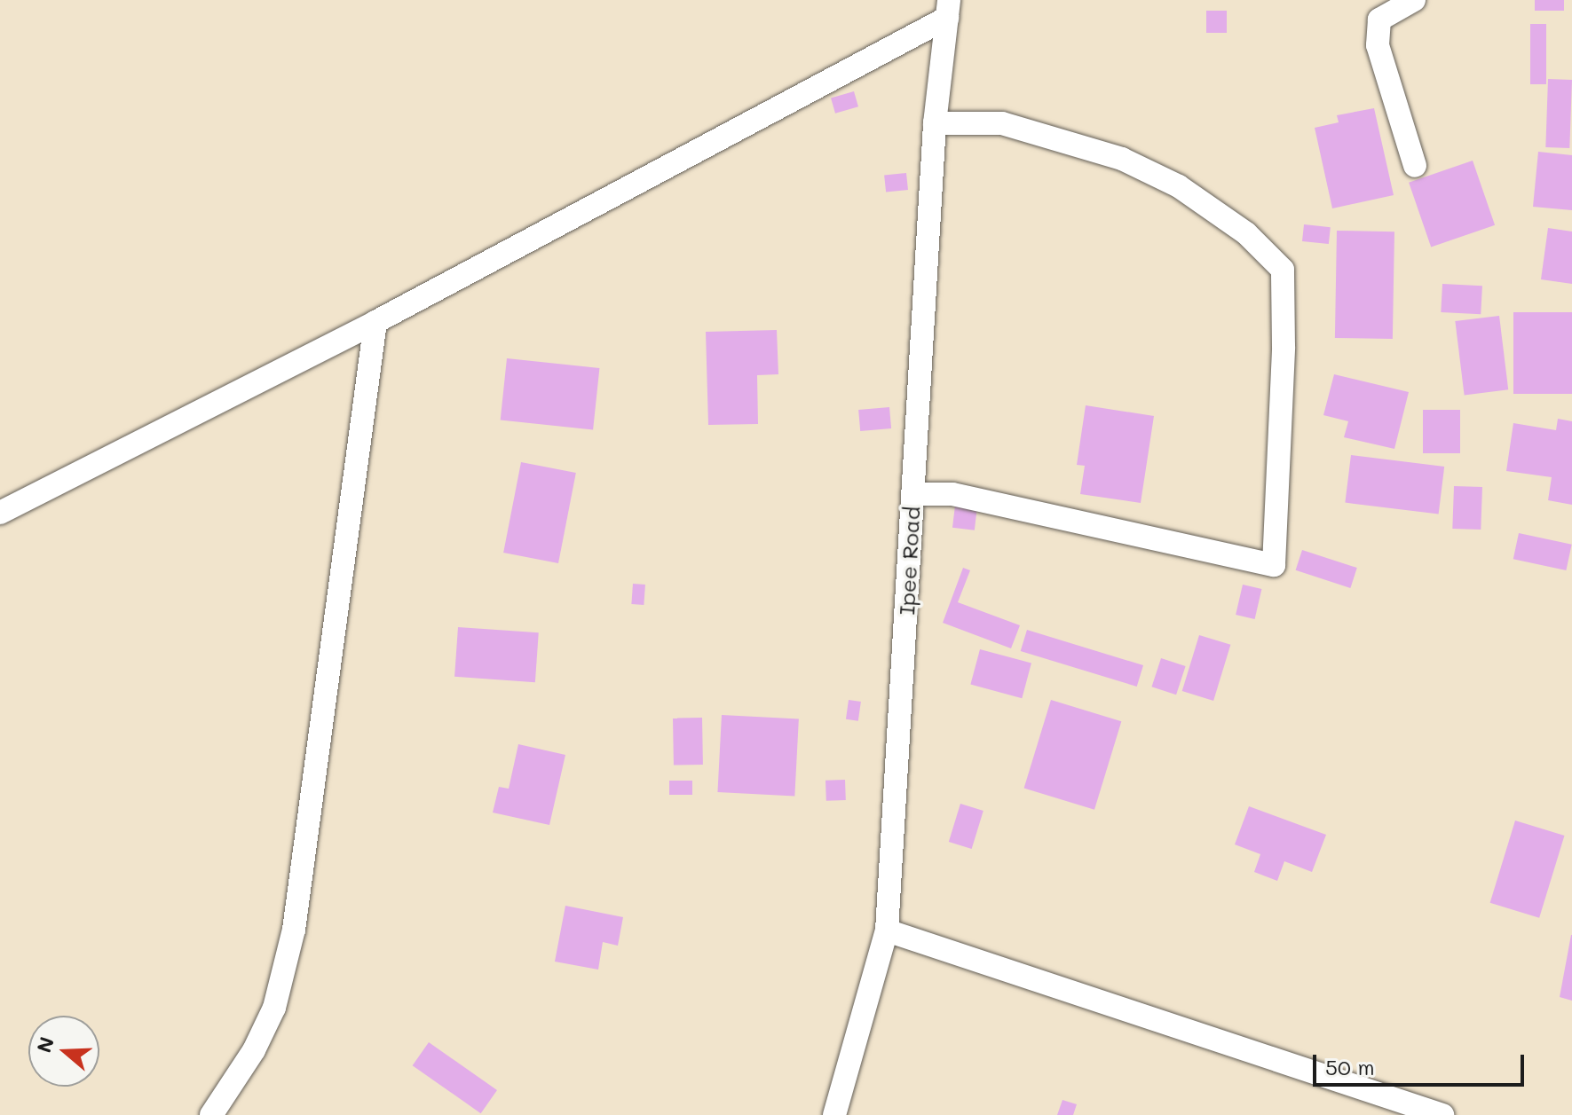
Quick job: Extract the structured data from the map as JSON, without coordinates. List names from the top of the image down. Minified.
{"streets":{"street":["Ipee Road"]},"scale_bar":"50 m","north":"left"}
